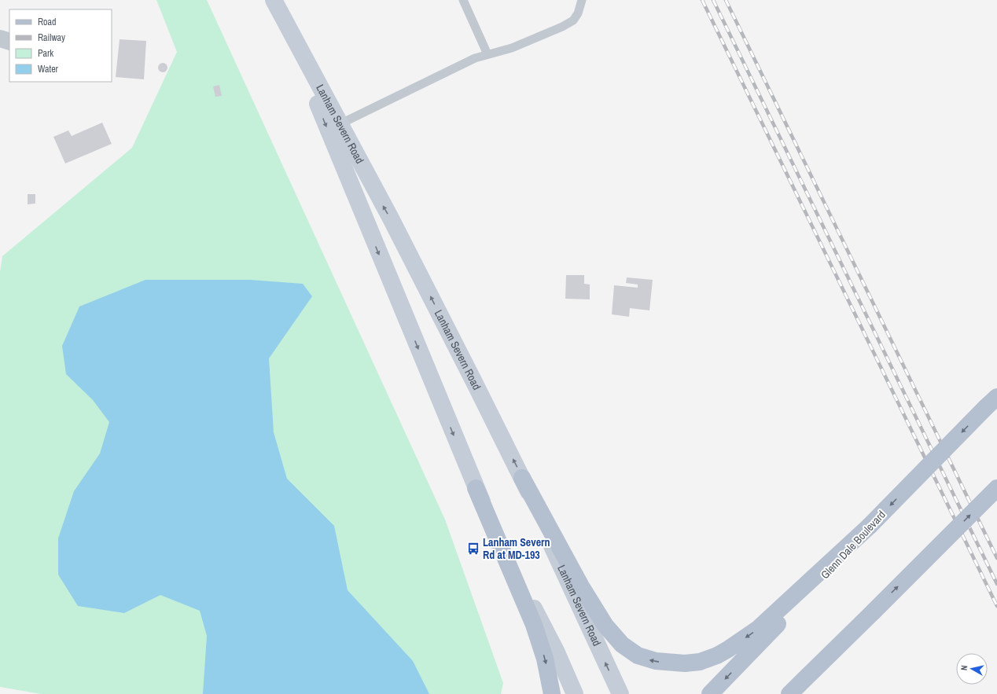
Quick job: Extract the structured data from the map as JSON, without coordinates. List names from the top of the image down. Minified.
{"streets":{"main road":["Lanham Severn Road","Glenn Dale Boulevard"]},"places":{"bus stop":["Lanham Severn Rd at MD-193"]},"legend":["Road","Railway","Park","Water"],"north":"left"}
